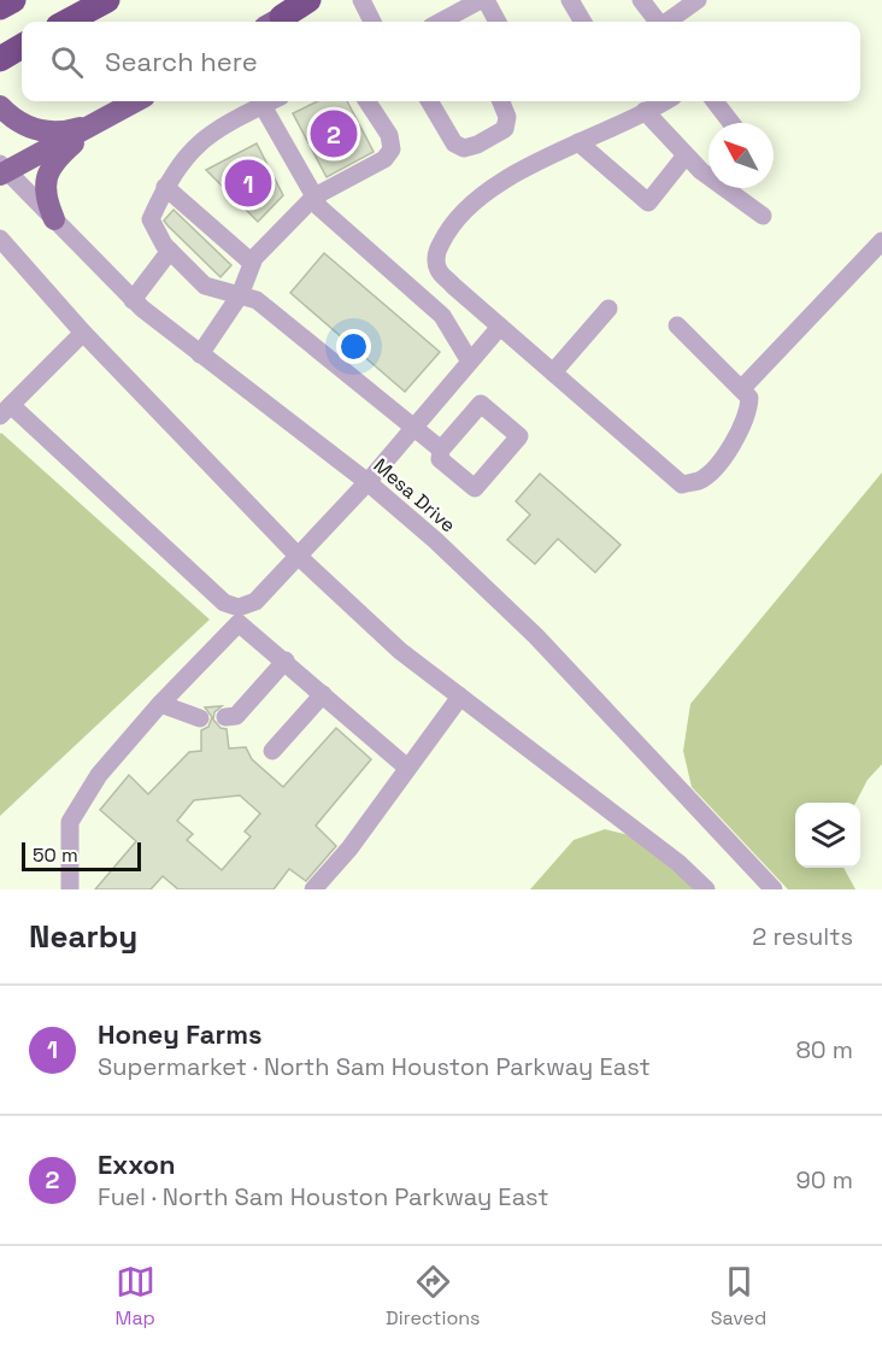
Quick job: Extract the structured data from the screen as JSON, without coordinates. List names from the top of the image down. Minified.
{"streets":{"street":["Mesa Drive"]},"scale_bar":"50 m","north":"top left","page":{"search":"Search here","pins":["2","1"],"scale":"50 m","heading":["Nearby","2 results"],"list":[{"mark":"1","name":"Honey Farms","note":"Supermarket · North Sam Houston Parkway East","value":"80 m"},{"mark":"2","name":"Exxon","note":"Fuel · North Sam Houston Parkway East","value":"90 m"}],"nav":["Map","Directions","Saved"]}}
